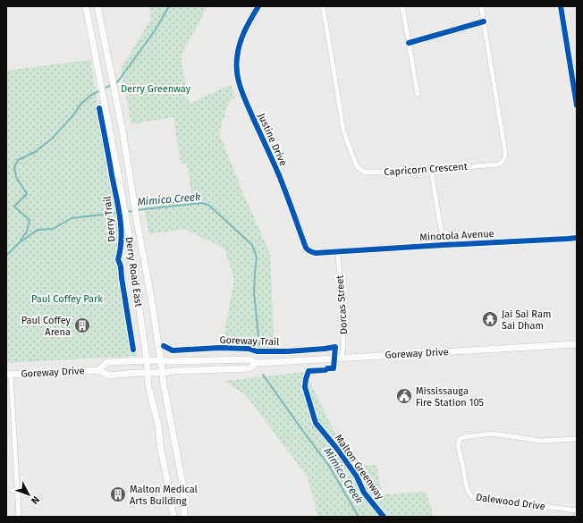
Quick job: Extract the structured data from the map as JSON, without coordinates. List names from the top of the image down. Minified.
{"streets":{"main road":["Derry Road East","Goreway Drive"],"street":["Justine Drive","Capricorn Crescent","Minotola Avenue","Dorcas Street","Dalewood Drive"],"cycle path":["Derry Trail","Goreway Trail"]},"crossings":[["Justine Drive","Minotola Avenue"],["Justine Drive","Dorcas Street"],["Minotola Avenue","Dorcas Street"],["Derry Road East","Goreway Drive"],["Dorcas Street","Goreway Drive"]],"water":["Mimico Creek"],"parks":["Derry Greenway","Paul Coffey Park"],"places":{"temple":["Jai Sai Ram Sai Dham"],"building":["Paul Coffey Arena","Malton Medical Arts Building"],"public building":["Mississauga Fire Station 105"]},"north":"bottom right"}
